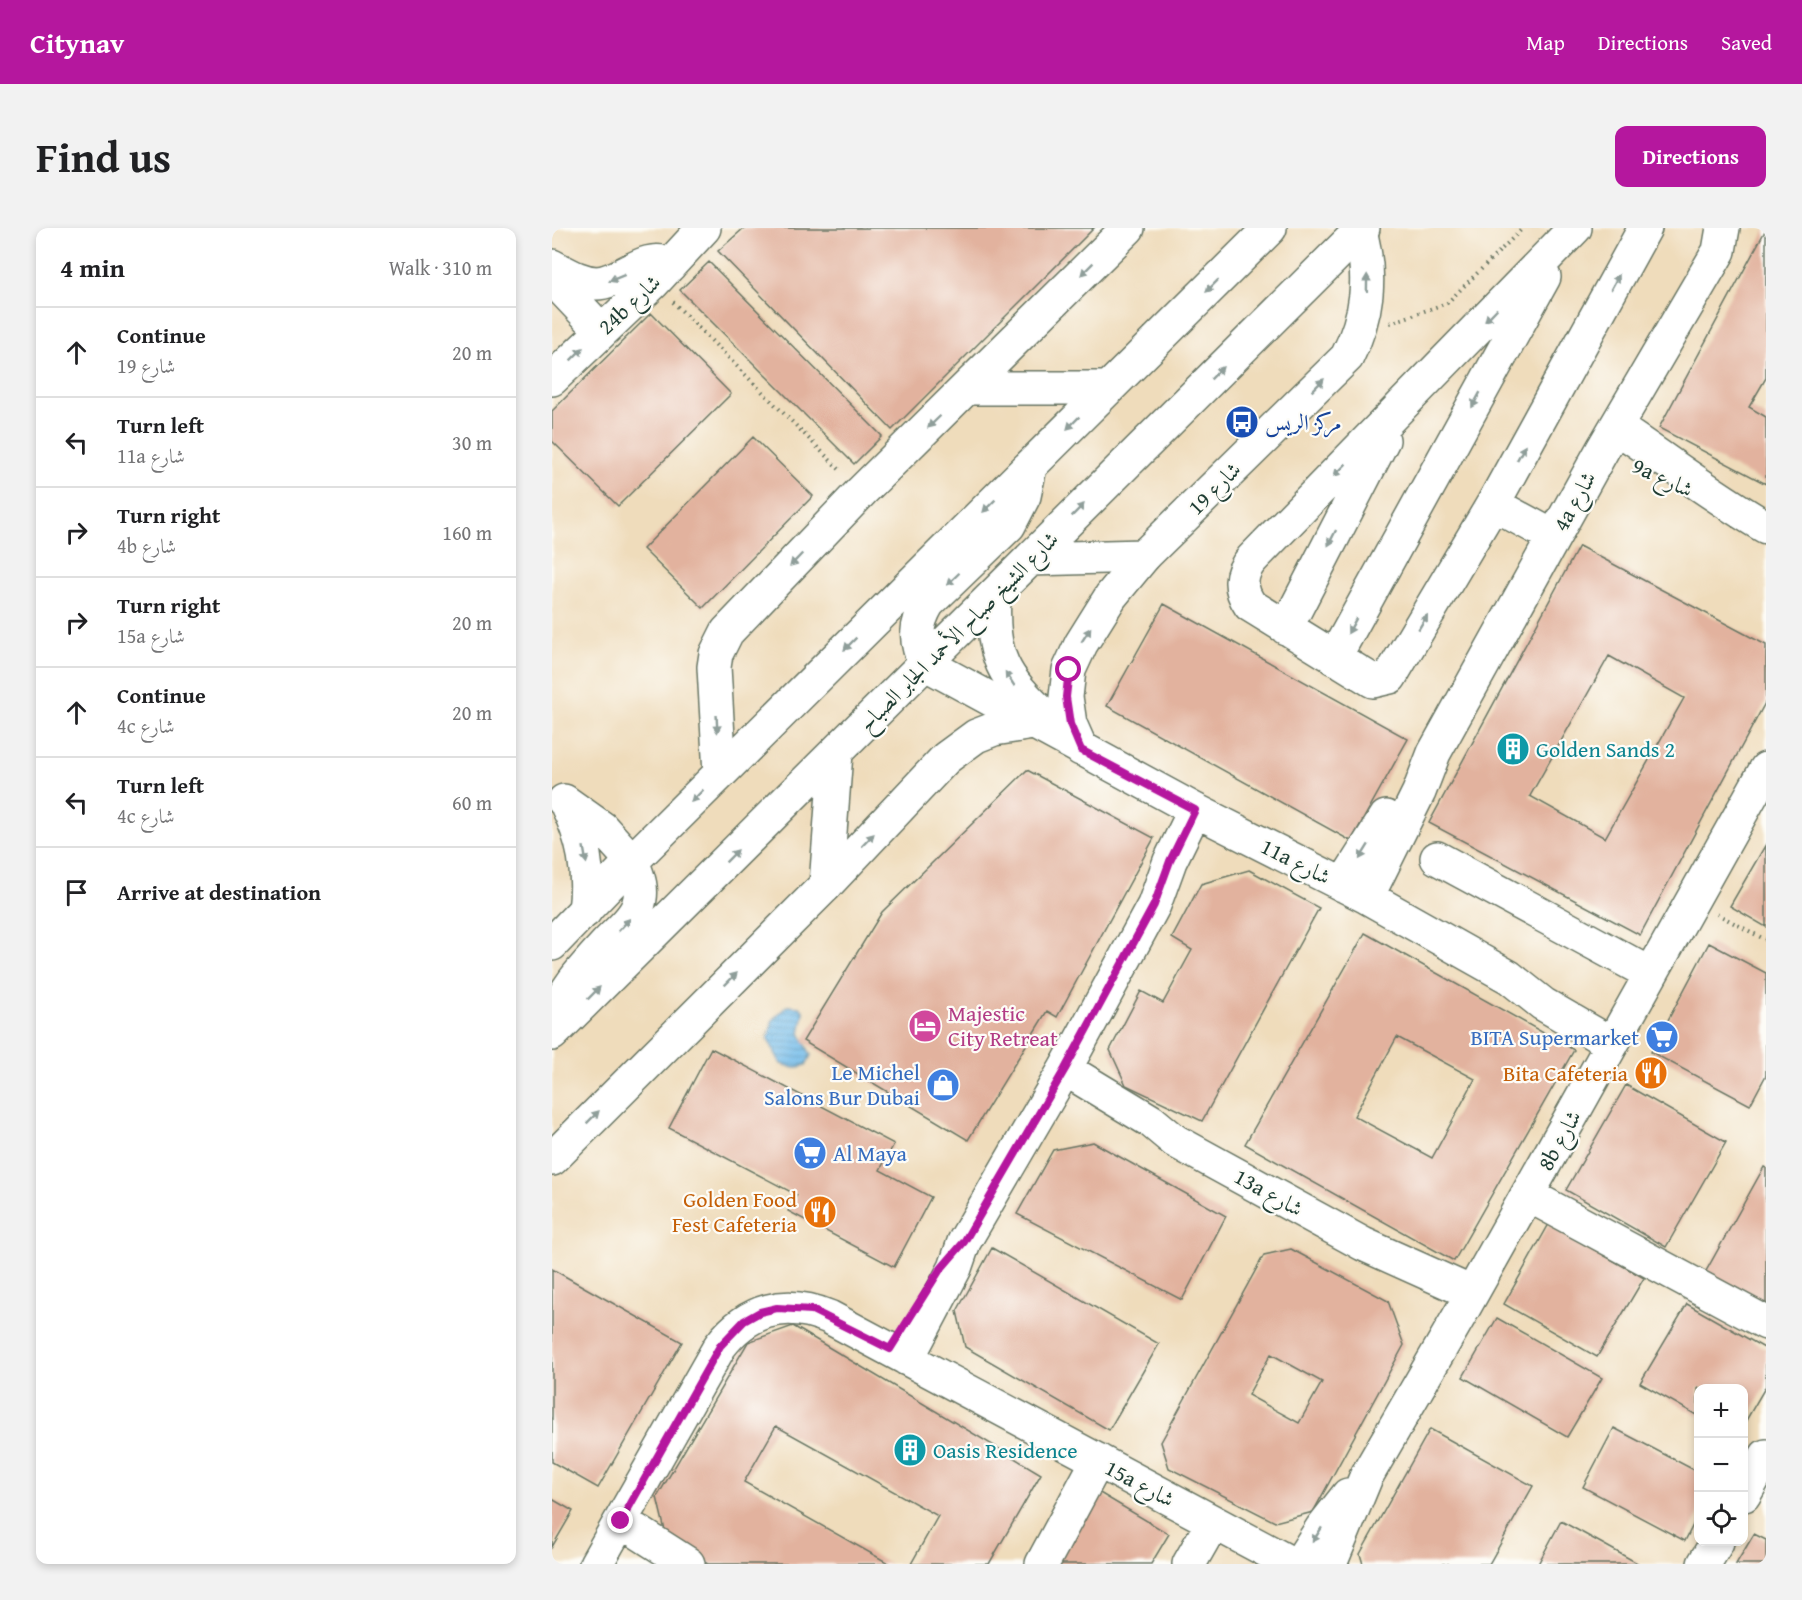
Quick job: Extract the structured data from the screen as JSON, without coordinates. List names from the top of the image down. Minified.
{"streets":{"street":["24b شارع","9a شارع","شارع 19","4a شارع","شارع الشيخ صباح الأحمد الجابر الصباح","11a شارع","8b شارع","13a شارع","15a شارع"]},"crossings":[["9a شارع","4a شارع"],["شارع 19","شارع الشيخ صباح الأحمد الجابر الصباح"],["شارع 19","11a شارع"],["4a شارع","11a شارع"],["شارع الشيخ صباح الأحمد الجابر الصباح","11a شارع"],["11a شارع","8b شارع"],["8b شارع","13a شارع"]],"places":{"bus stop":["مركز الريس"],"building":["Golden Sands 2","Oasis Residence"],"hotel":["Majestic City Retreat"],"supermarket":["BITA Supermarket","Al Maya"],"restaurant":["Bita Cafeteria","Golden Food Fest Cafeteria"],"shop":["Le Michel Salons Bur Dubai"]},"page":{"header":"Citynav","nav":["Map","Directions","Saved"],"title":"Find us","buttons":"Directions","heading":["4 min","Walk · 310 m"],"list":[["Continue","شارع 19","20 m"],["Turn left","11a شارع","30 m"],["Turn right","4b شارع","160 m"],["Turn right","15a شارع","20 m"],["Continue","4c شارع","20 m"],["Turn left","4c شارع","60 m"],"Arrive at destination"],"map_buttons":["+","−"]}}
